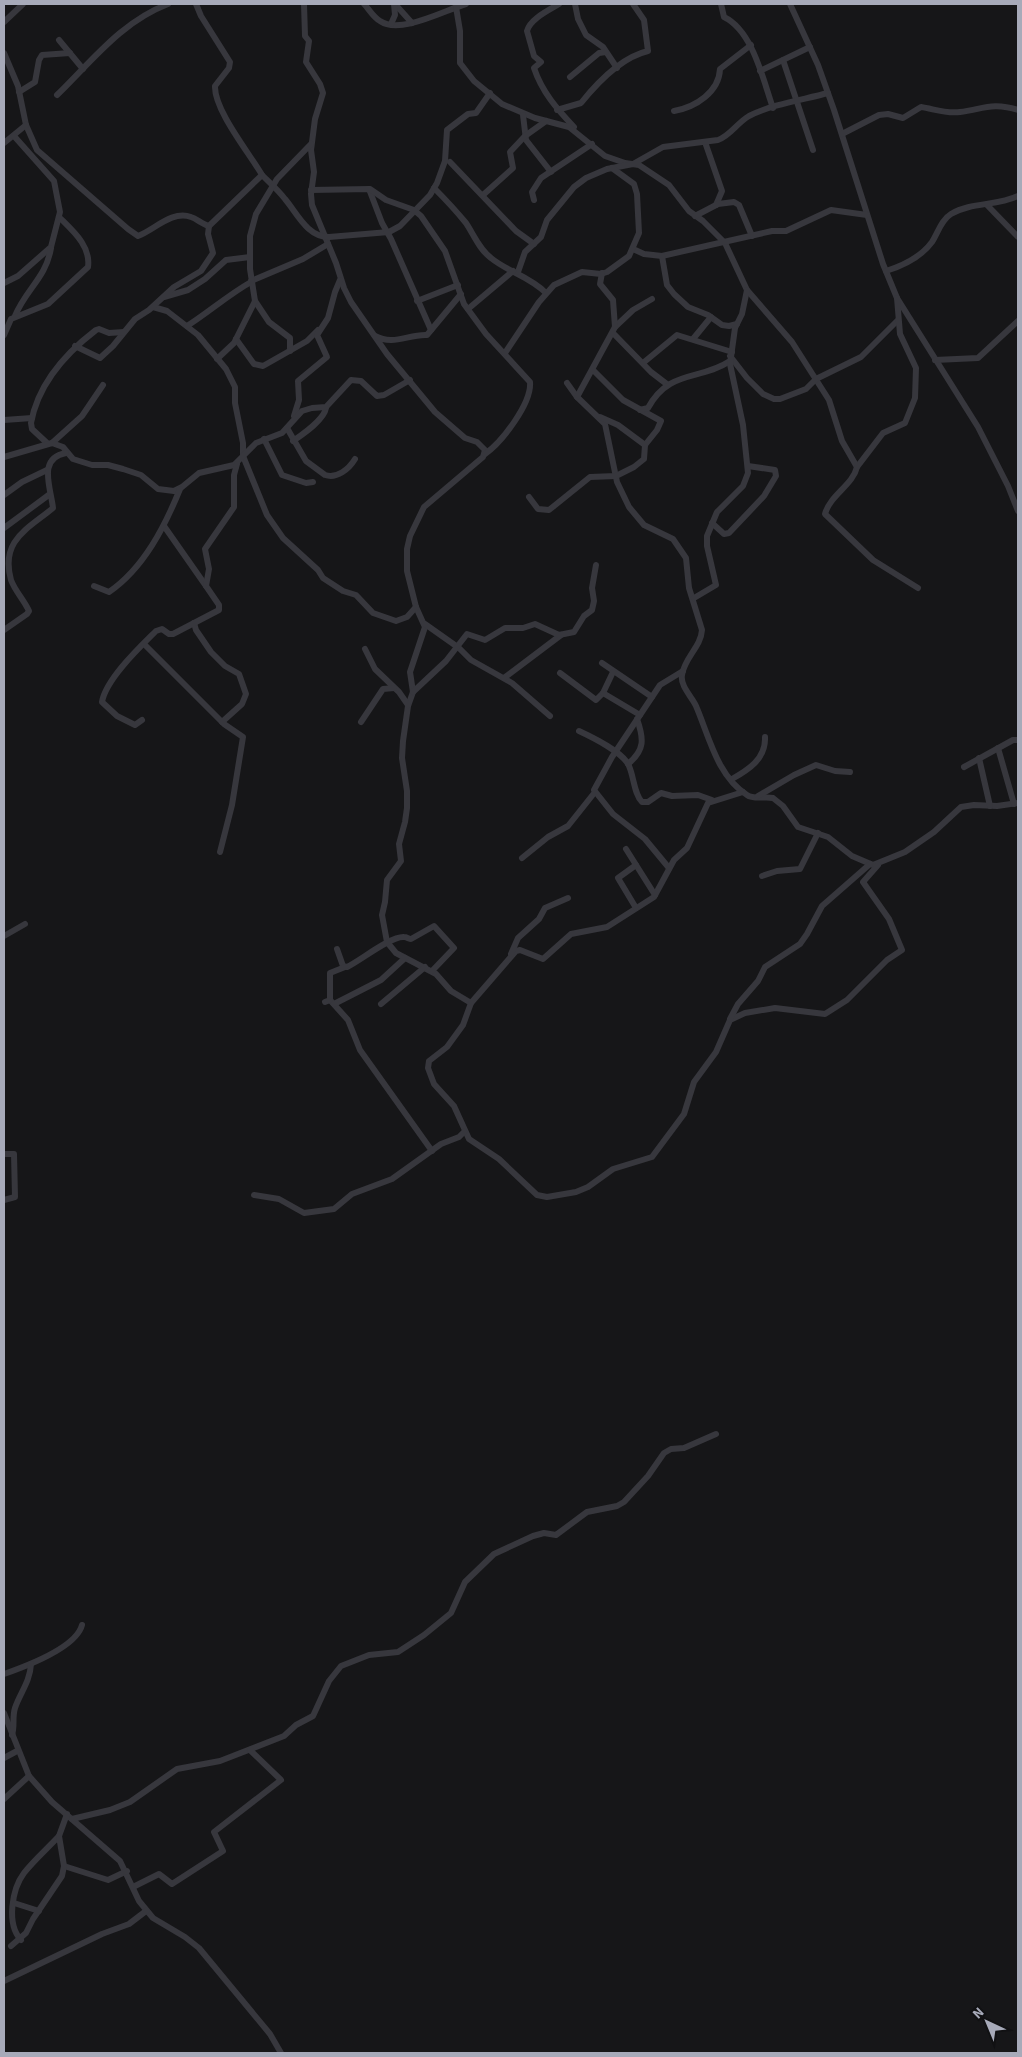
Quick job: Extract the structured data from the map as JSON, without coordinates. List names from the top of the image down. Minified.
{"north":"top left"}
